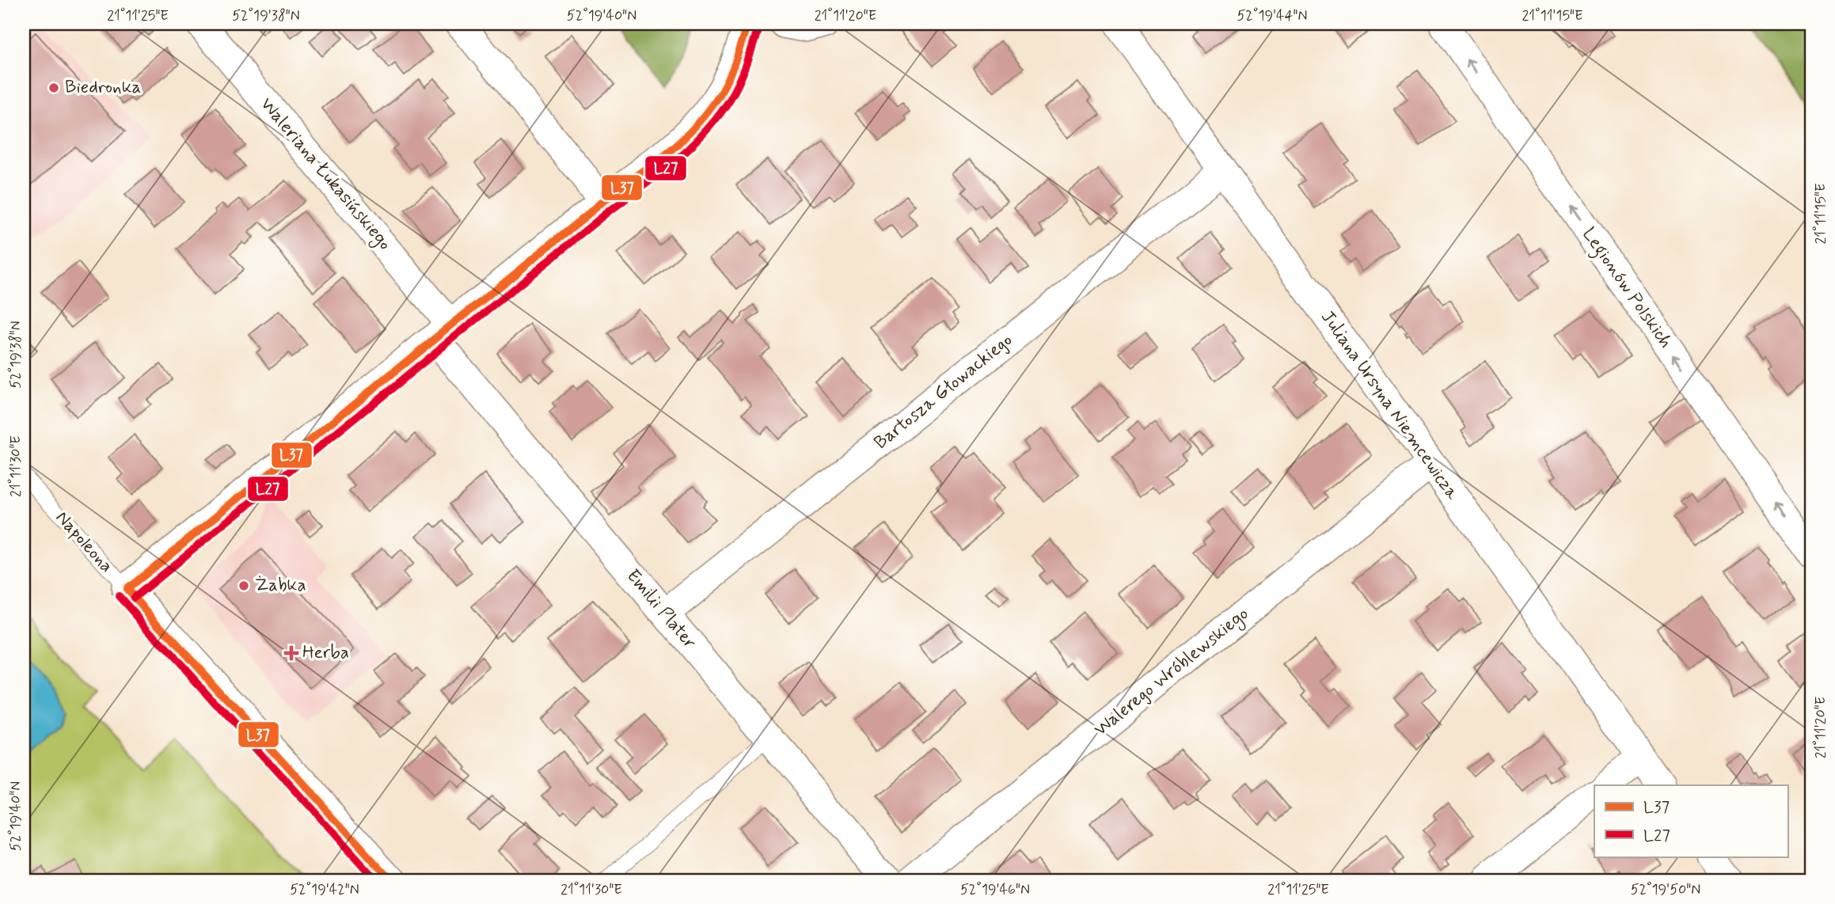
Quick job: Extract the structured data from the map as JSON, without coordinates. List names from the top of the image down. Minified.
{"streets":{"street":["Waleriana Łukasińskiego","Legionów Polskich","Bartosza Głowackiego","Juliana Ursyna Niemcewicza","Napoleona","Emilii Plater","Walerego Wróblewskiego"]},"crossings":[["Waleriana Łukasińskiego","Emilii Plater"],["Bartosza Głowackiego","Juliana Ursyna Niemcewicza"],["Bartosza Głowackiego","Emilii Plater"],["Juliana Ursyna Niemcewicza","Walerego Wróblewskiego"]],"one_way":["Legionów Polskich"],"places":{"other":["Biedronka","Żabka"],"health":["Herba"]},"lines":["transit line L37","transit line L27"],"legend":["L37","L27"],"coordinates":["21°11'25\"E","52°19'38\"N","52°19'40\"N","21°11'20\"E","52°19'44\"N","21°11'15\"E","21°11'30\"E","52°19'42\"N","52°19'46\"N","52°19'50\"N"]}
